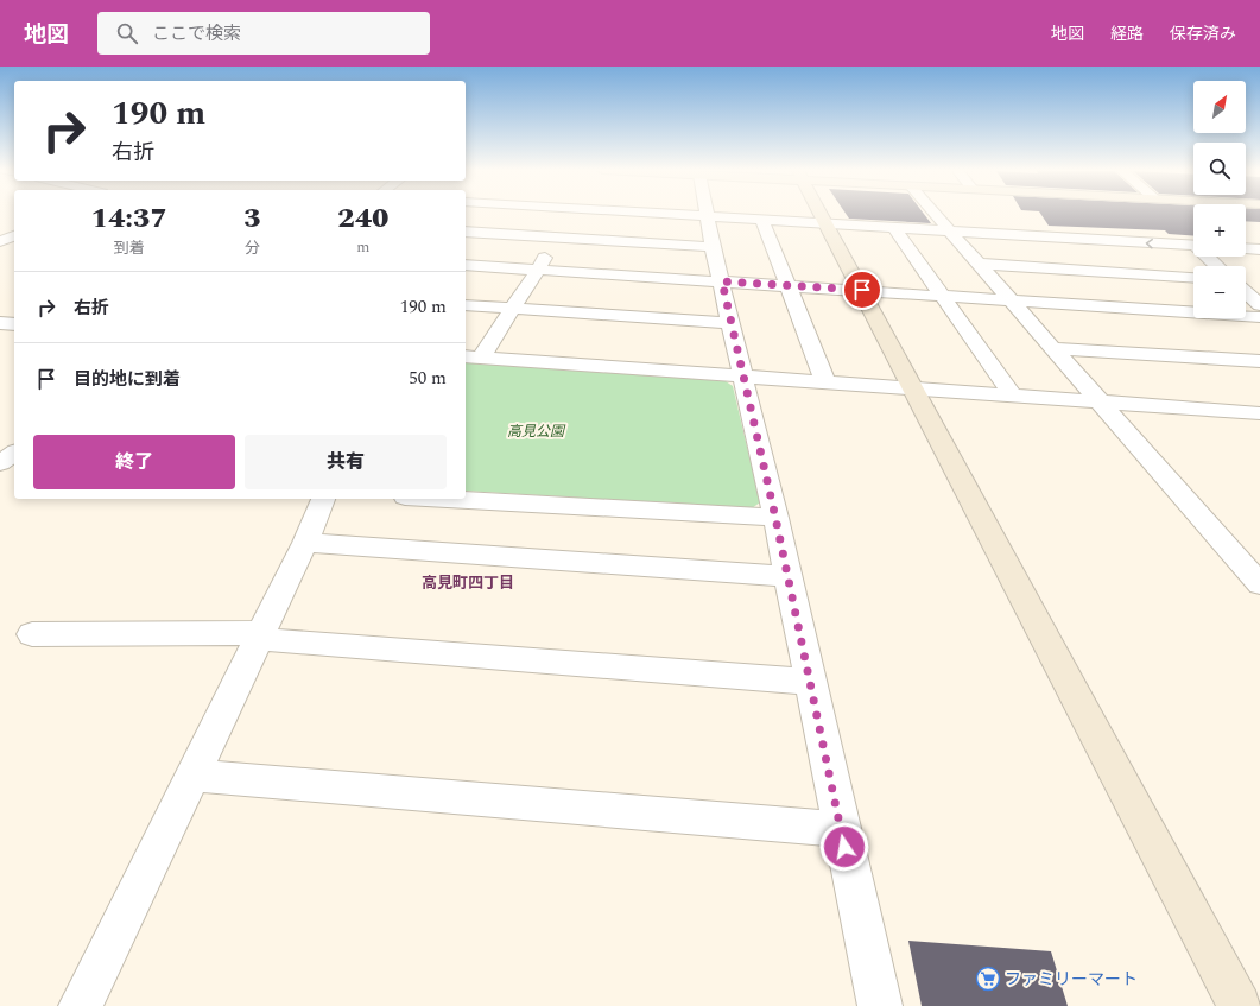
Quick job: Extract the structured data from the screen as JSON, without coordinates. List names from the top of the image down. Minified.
{"districts":["高見町四丁目"],"parks":["高見公園"],"places":{"supermarket":["ファミリーマート"]},"north":"top right","page":{"header":"地図","search":"ここで検索","nav":["地図","経路","保存済み"],"map_buttons":["+","−"],"turn":["190 m","右折"],"eta":["14:37","到着","3","分","240","m"],"list":[{"name":"右折","value":"190 m"},{"name":"目的地に到着","value":"50 m"}],"buttons":["終了","共有"]}}
